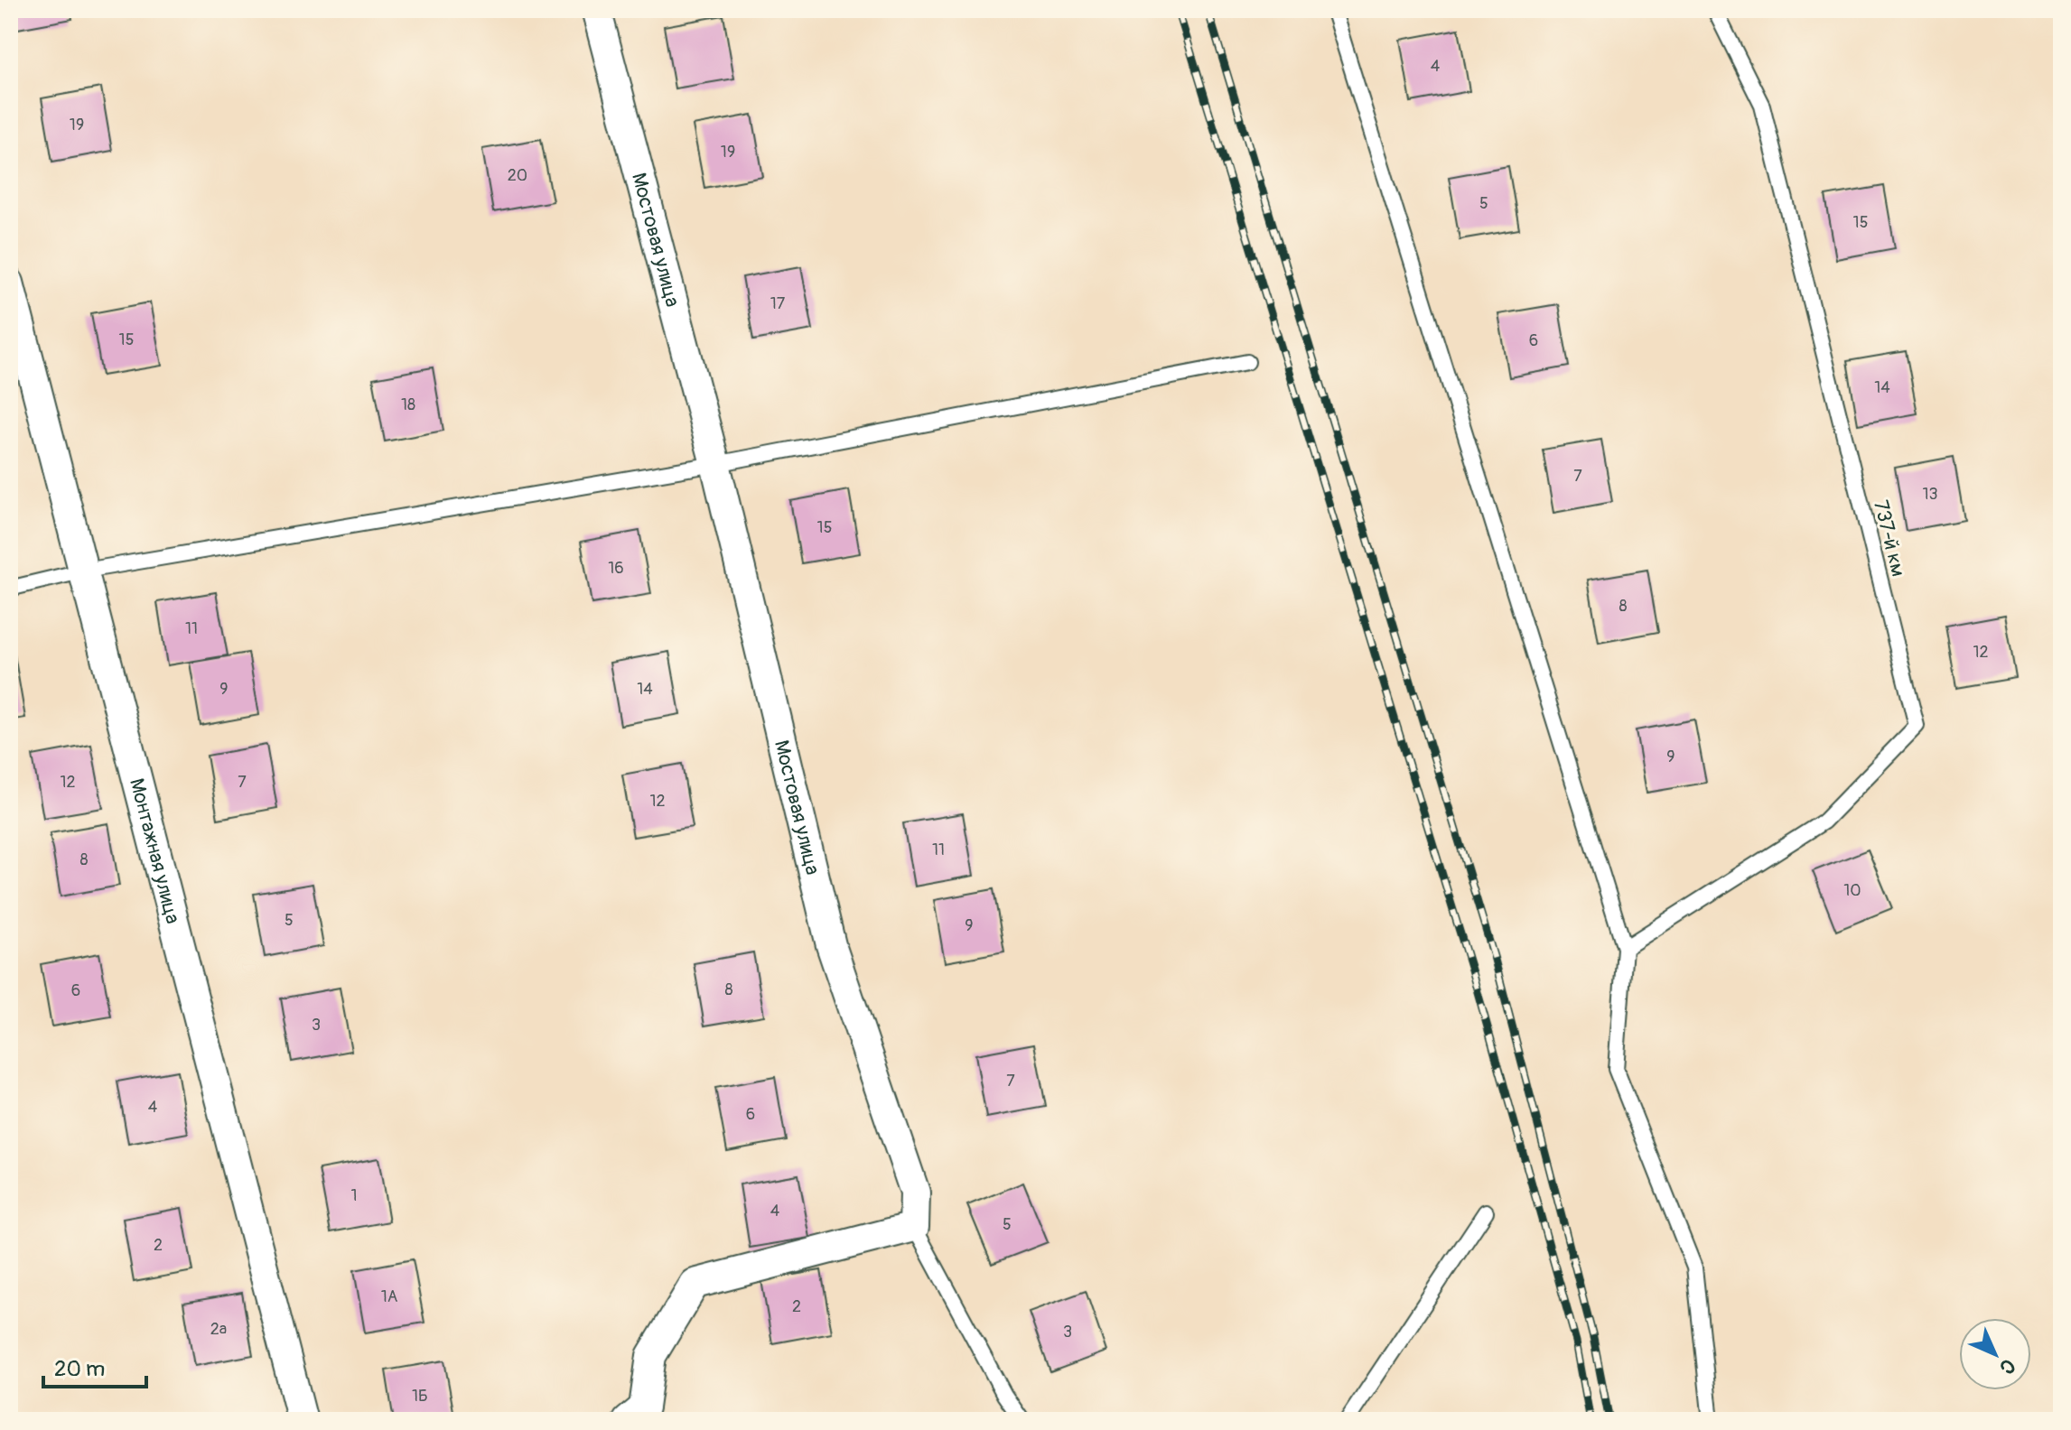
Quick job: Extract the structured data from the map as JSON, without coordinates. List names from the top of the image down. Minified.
{"streets":{"street":["Мостовая улица","Монтажная улица"],"lane":["737-й км"]},"house_numbers":["4","19","19","20","5","15","17","15","6","14","18","7","13","15","16","8","11","12","9","14","9","12","7","12","11","8","10","5","9","8","6","3","7","4","6","1","4","5","2","1А","2","2а","3","1Б"],"scale_bar":"20 m","north":"bottom right"}
